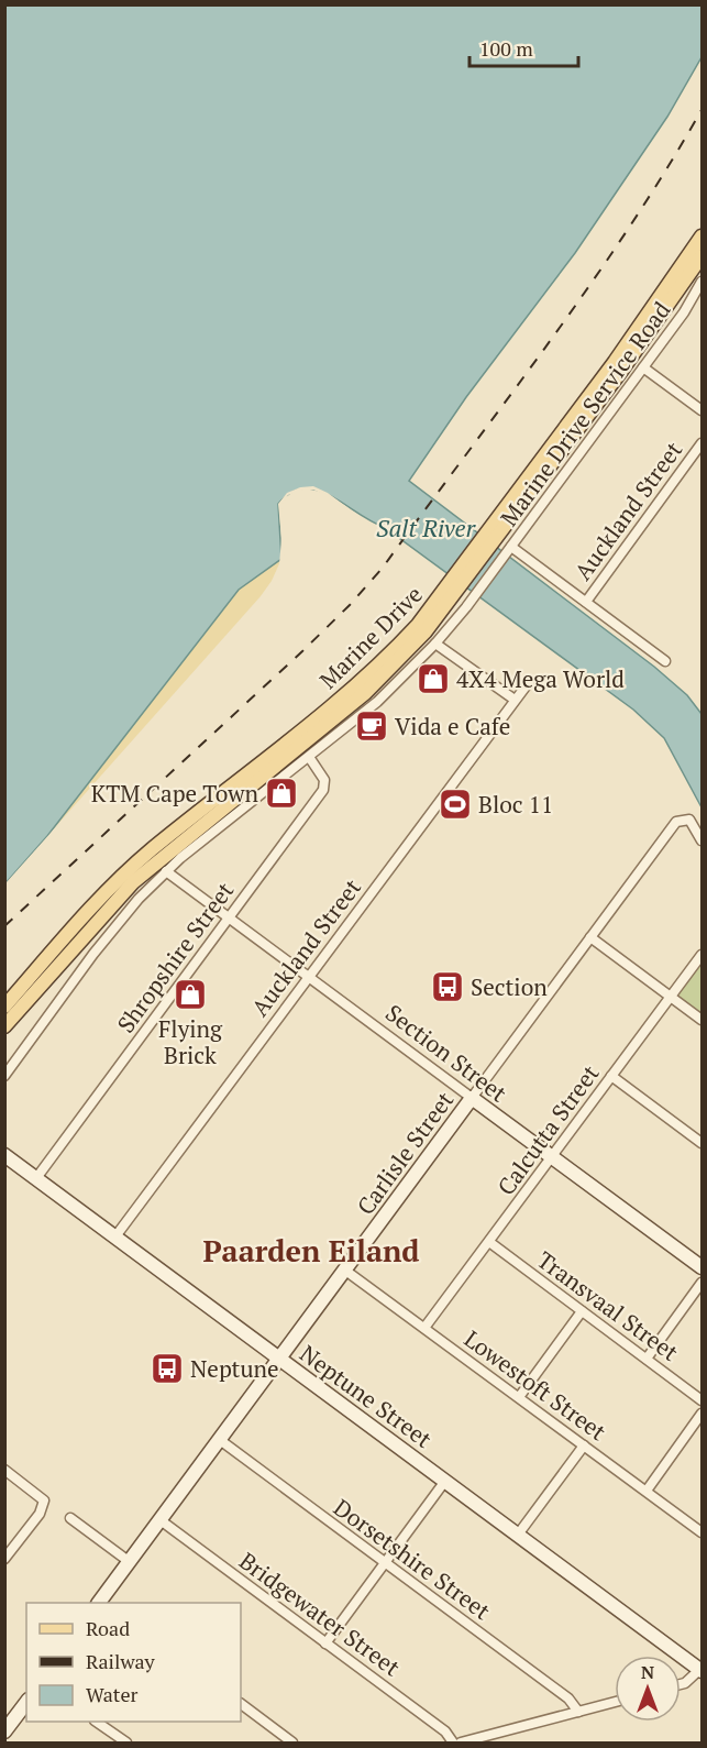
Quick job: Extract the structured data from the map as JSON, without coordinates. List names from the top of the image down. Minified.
{"streets":{"main road":["Marine Drive"],"street":["Marine Drive Service Road","Auckland Street","Shropshire Street","Section Street","Calcutta Street","Carlisle Street","Transvaal Street","Lowestoft Street","Neptune Street","Dorsetshire Street","Bridgewater Street"]},"crossings":[["Marine Drive Service Road","Shropshire Street"],["Marine Drive Service Road","Section Street"],["Auckland Street","Section Street"],["Auckland Street","Neptune Street"],["Shropshire Street","Section Street"],["Shropshire Street","Neptune Street"],["Section Street","Calcutta Street"],["Section Street","Carlisle Street"],["Calcutta Street","Transvaal Street"],["Calcutta Street","Lowestoft Street"],["Carlisle Street","Lowestoft Street"],["Carlisle Street","Neptune Street"],["Carlisle Street","Dorsetshire Street"],["Carlisle Street","Bridgewater Street"]],"districts":["Paarden Eiland"],"water":["Salt River"],"places":{"shop":["4X4 Mega World","KTM Cape Town","Flying Brick"],"cafe":["Vida e Cafe"],"sports":["Bloc 11"],"bus stop":["Section","Neptune"]},"legend":["Road","Railway","Water"],"scale_bar":"100 m","north":"top"}
